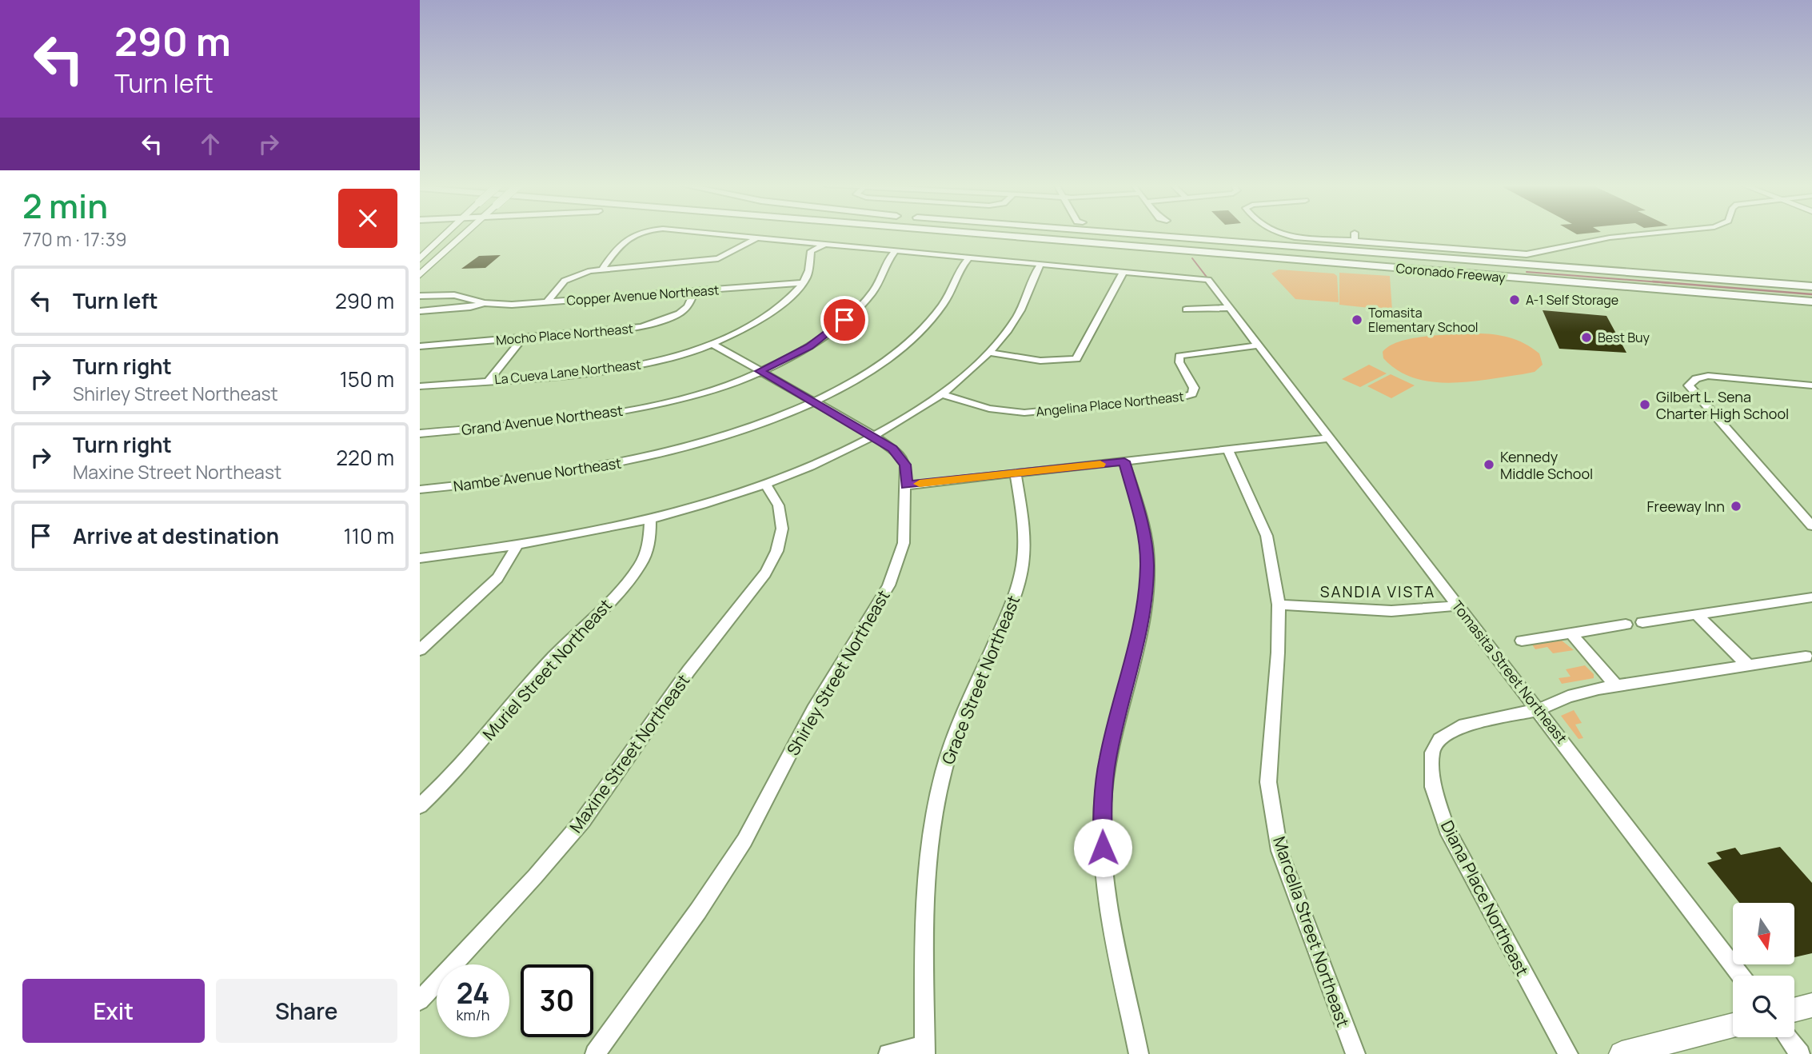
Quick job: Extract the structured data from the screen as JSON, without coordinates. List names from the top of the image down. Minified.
{"streets":{"highway":["Coronado Freeway"],"street":["Copper Avenue Northeast","Mocho Place Northeast","La Cueva Lane Northeast","Angelina Place Northeast","Grand Avenue Northeast","Nambe Avenue Northeast","Muriel Street Northeast","Tomasita Street Northeast","Shirley Street Northeast","Grace Street Northeast","Maxine Street Northeast","Diana Place Northeast","Marcella Street Northeast"]},"crossings":[["Copper Avenue Northeast","Mocho Place Northeast"],["Copper Avenue Northeast","La Cueva Lane Northeast"],["La Cueva Lane Northeast","Shirley Street Northeast"],["Angelina Place Northeast","Tomasita Street Northeast"],["Grand Avenue Northeast","Shirley Street Northeast"],["Nambe Avenue Northeast","Shirley Street Northeast"],["Tomasita Street Northeast","Diana Place Northeast"]],"districts":["SANDIA VISTA"],"places":["A-1 Self Storage","Tomasita Elementary School","Best Buy","Gilbert L. Sena Charter High School","Kennedy Middle School","Freeway Inn"],"north":"bottom","page":{"turn":["290 m","Turn left"],"heading":["2 min","770 m · 17:39"],"list":[{"name":"Turn left","value":"290 m"},{"name":"Turn right","note":"Shirley Street Northeast","value":"150 m"},{"name":"Turn right","note":"Maxine Street Northeast","value":"220 m"},{"name":"Arrive at destination","value":"110 m"}],"speed":"24 km/h","limit":"30","buttons":["Exit","Share"]}}
